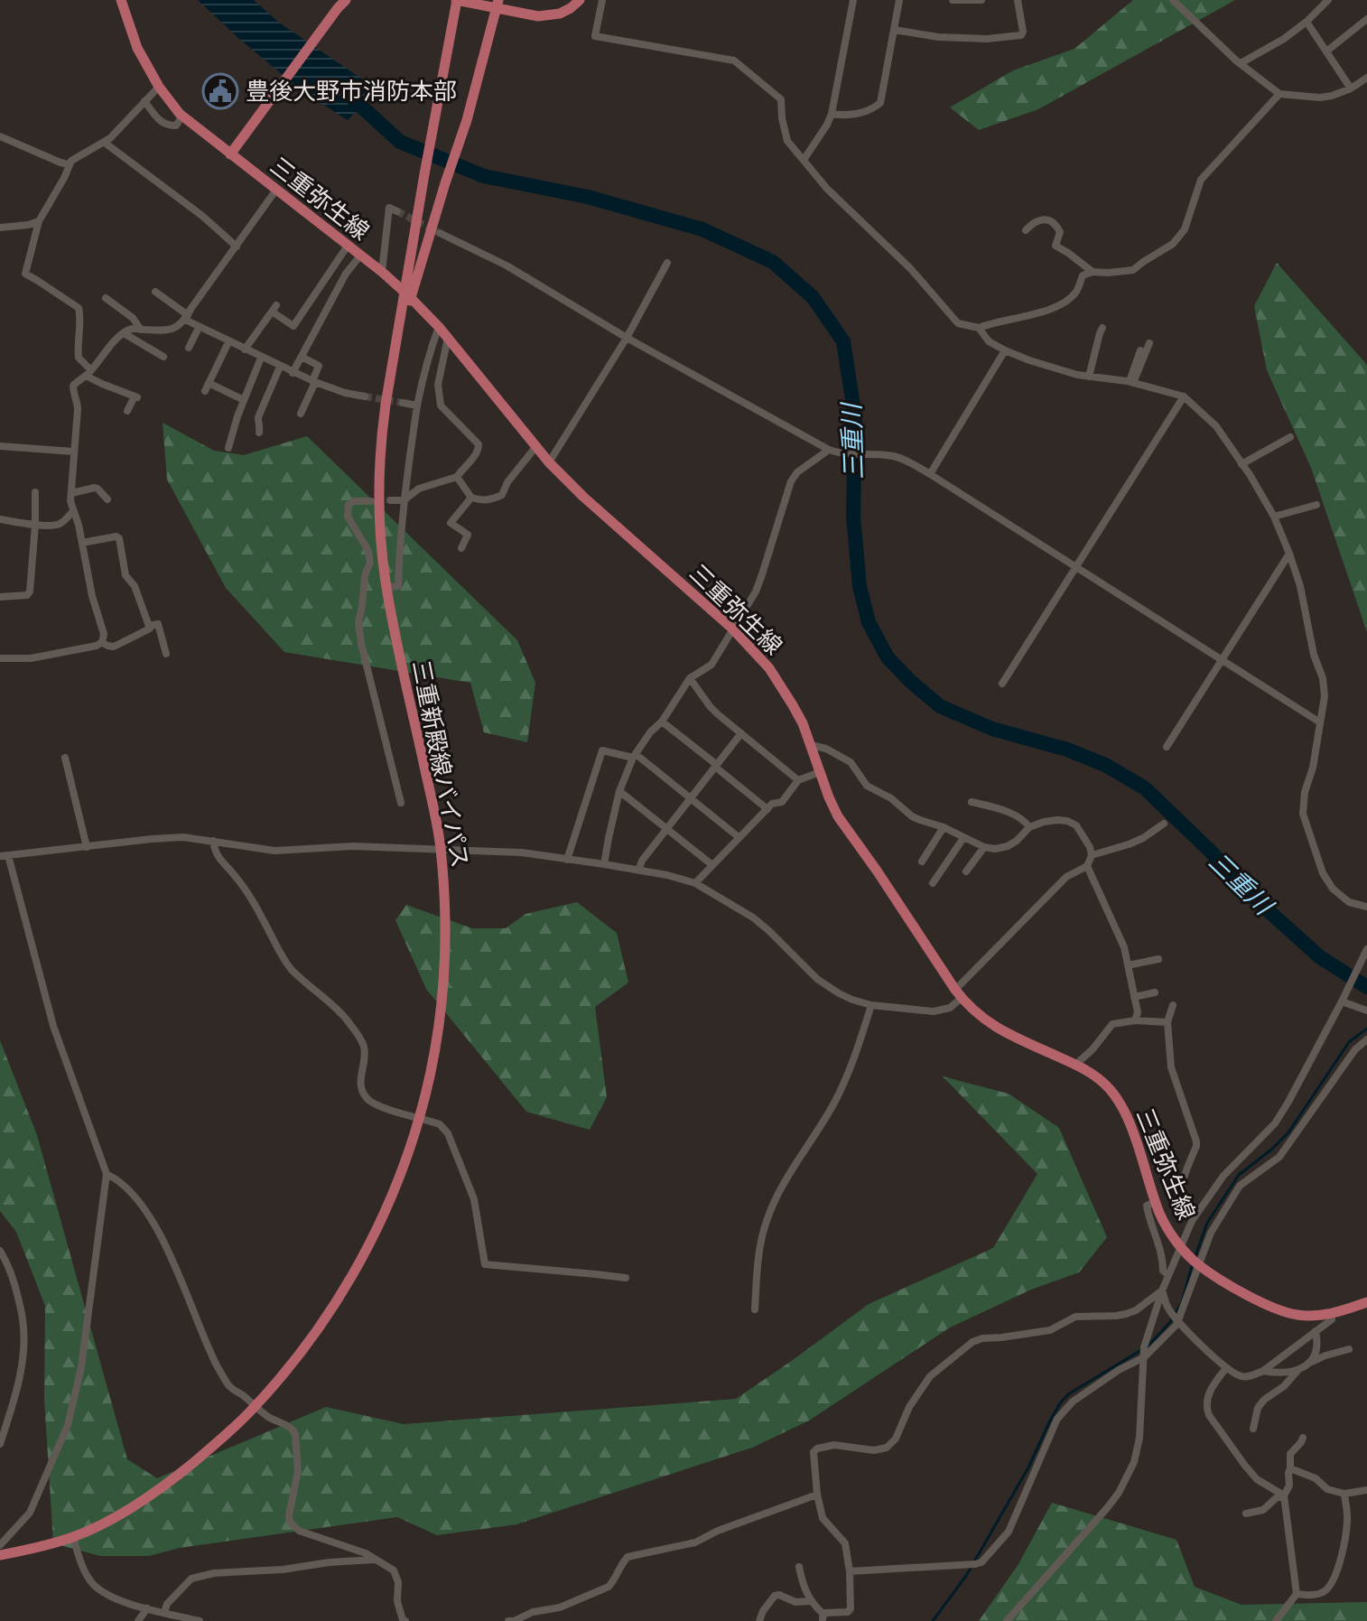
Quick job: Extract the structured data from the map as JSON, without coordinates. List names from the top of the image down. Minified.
{"streets":{"main road":["三重弥生線","三重新殿線バイパス"]},"water":["三重川"],"places":{"public building":["豊後大野市消防本部"]}}
